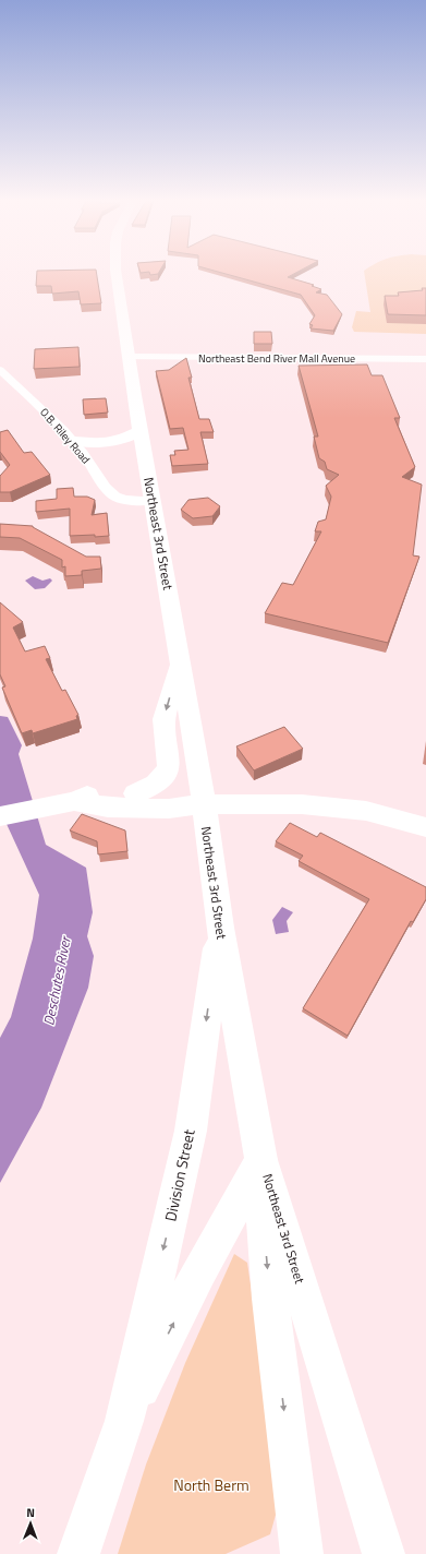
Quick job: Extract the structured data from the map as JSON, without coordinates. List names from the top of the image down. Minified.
{"streets":{"main road":["Northeast 3rd Street","Division Street"],"street":["Northeast Bend River Mall Avenue","O.B. Riley Road"]},"crossings":[["Northeast Bend River Mall Avenue","Northeast 3rd Street"],["O.B. Riley Road","Northeast 3rd Street"],["Northeast 3rd Street","Division Street"]],"water":["Deschutes River"],"parks":["North Berm"],"north":"top"}
